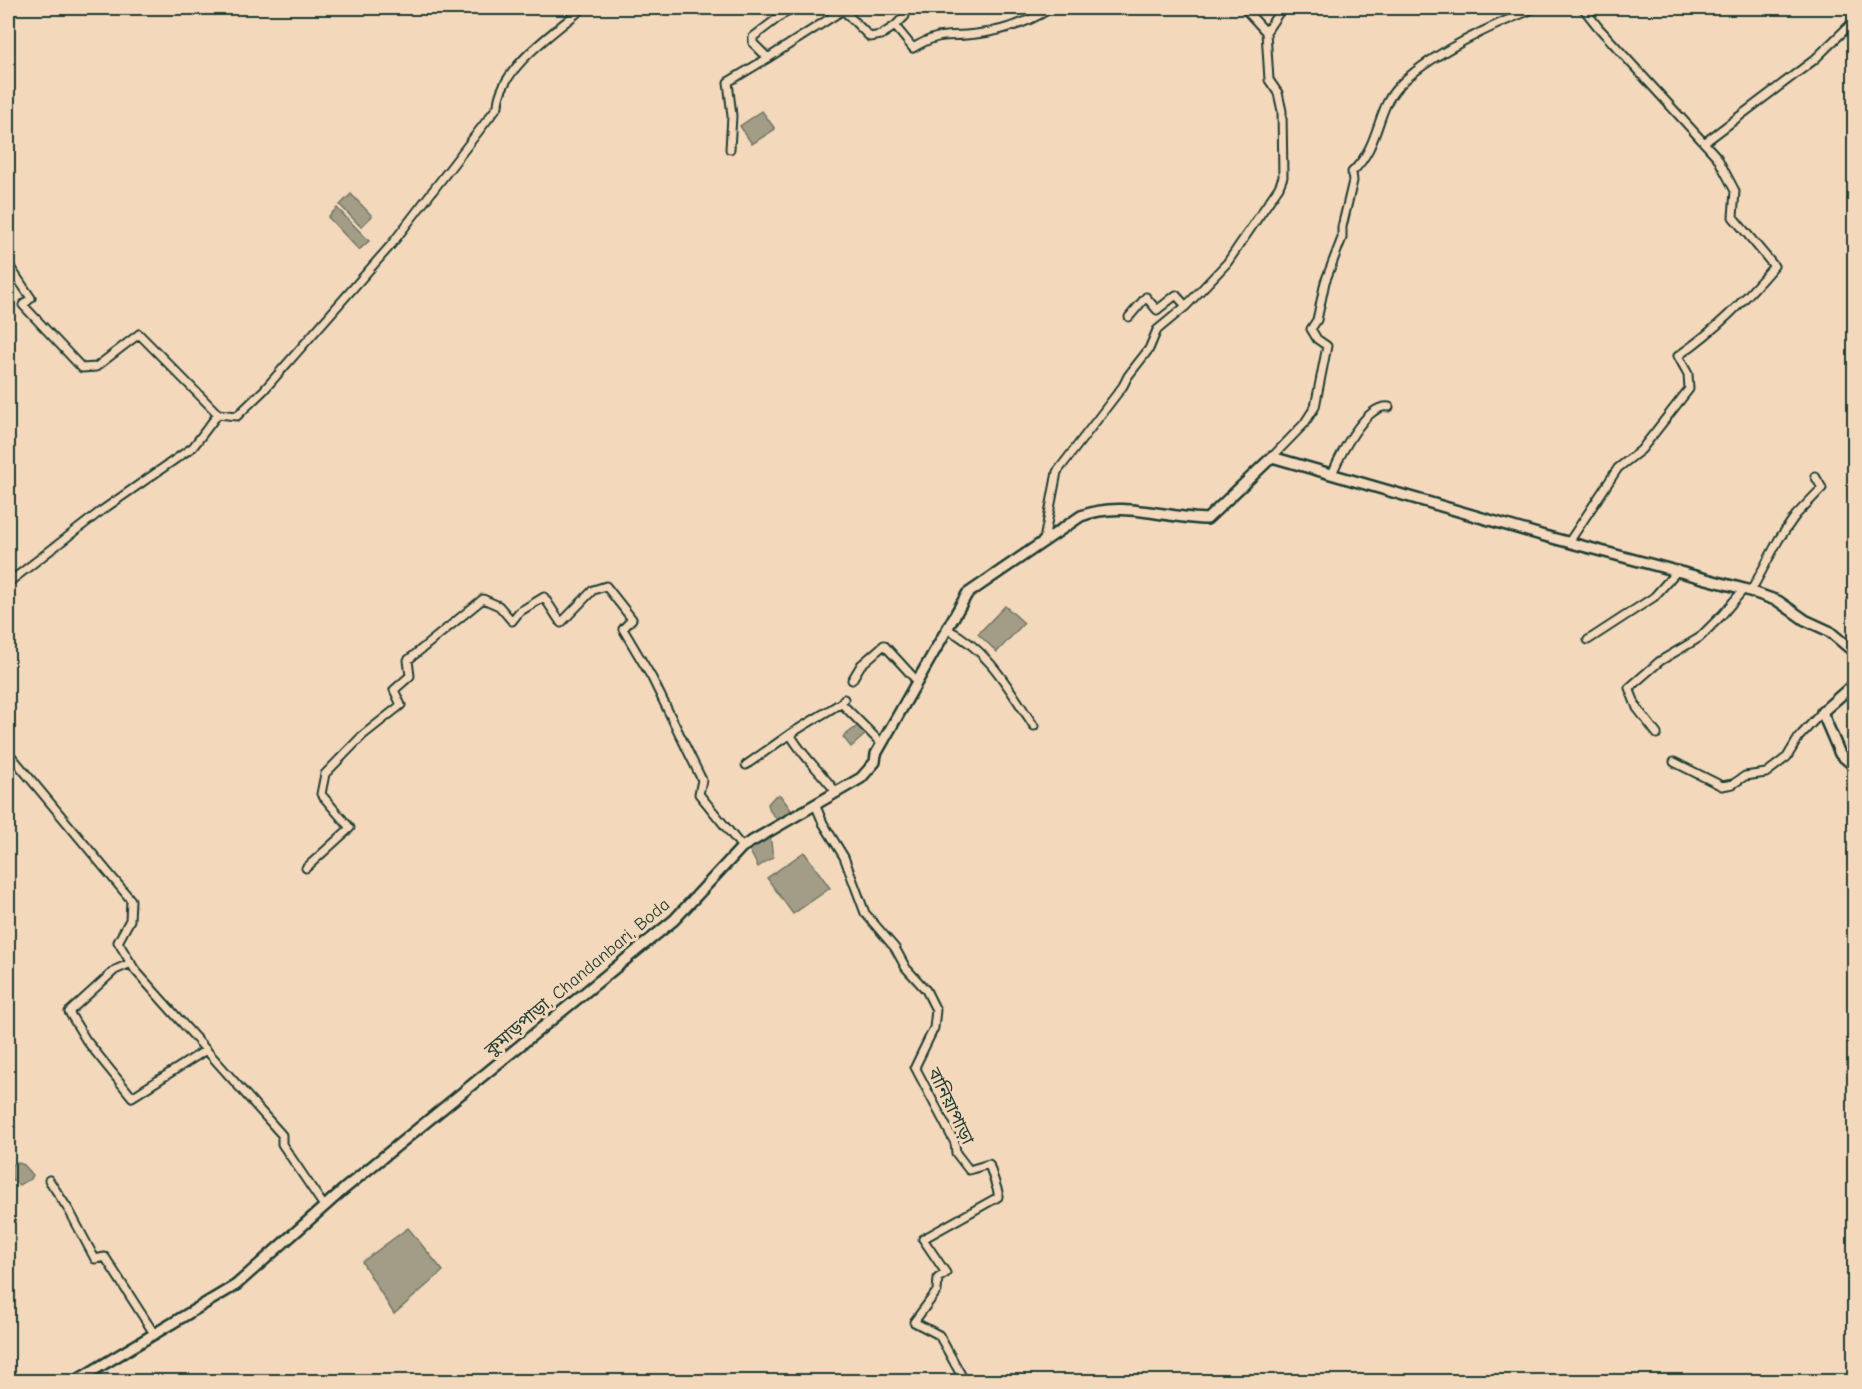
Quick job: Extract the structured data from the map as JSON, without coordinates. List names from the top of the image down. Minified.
{"streets":{"street":["কুমাড়পাড়া, Chandanbari, Boda","বানিয়াপাড়া"]},"crossings":[["কুমাড়পাড়া, Chandanbari, Boda","বানিয়াপাড়া"]]}
